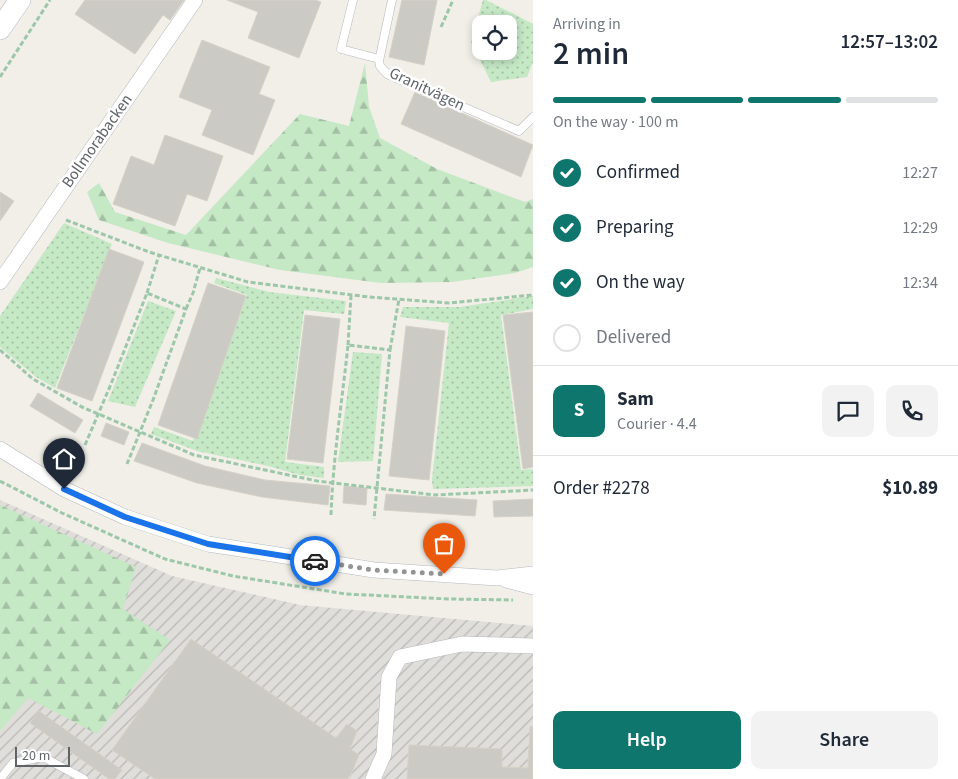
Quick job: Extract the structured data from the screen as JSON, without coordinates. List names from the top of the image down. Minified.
{"streets":{"street":["Bollmorabacken"],"lane":["Granitvägen"]},"scale_bar":"20 m","page":{"heading":["2 min","Arriving in","12:57–13:02"],"panel":["Sam","Courier · 4.4","Order #2278","$10.89"],"bar":"On the way · 100 m","list":[["Confirmed","12:27"],["Preparing","12:29"],["On the way","12:34"],"Delivered"],"round":"S","buttons":["Help","Share"],"scale":"20 m"}}
